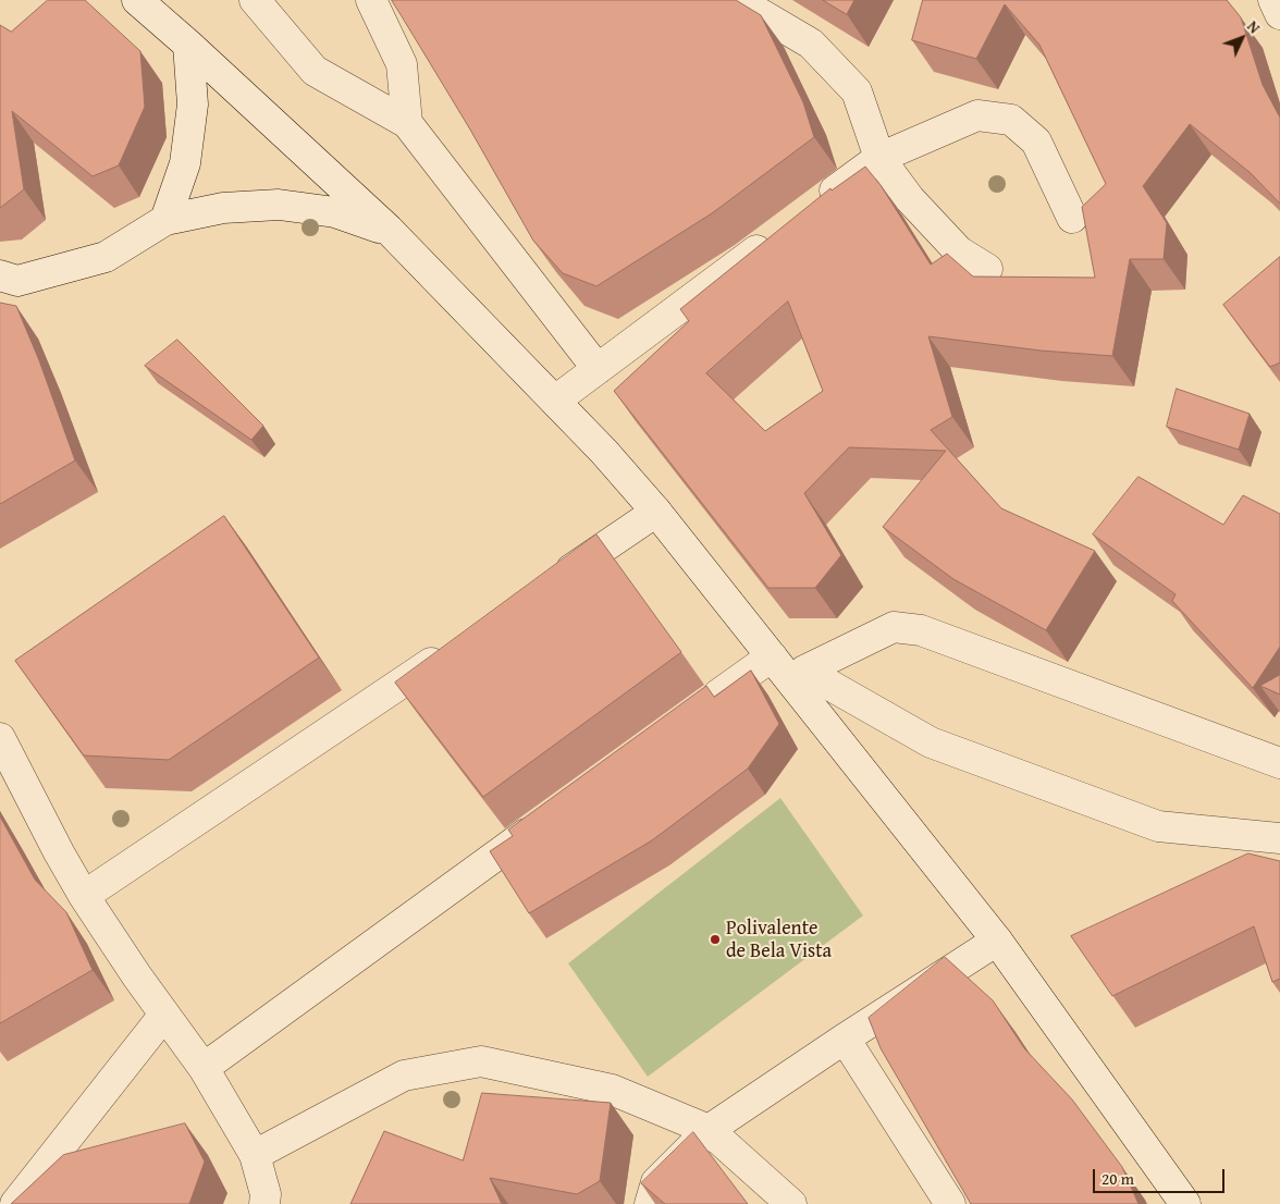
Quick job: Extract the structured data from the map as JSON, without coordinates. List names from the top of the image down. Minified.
{"places":["Polivalente de Bela Vista"],"scale_bar":"20 m","north":"top right"}
